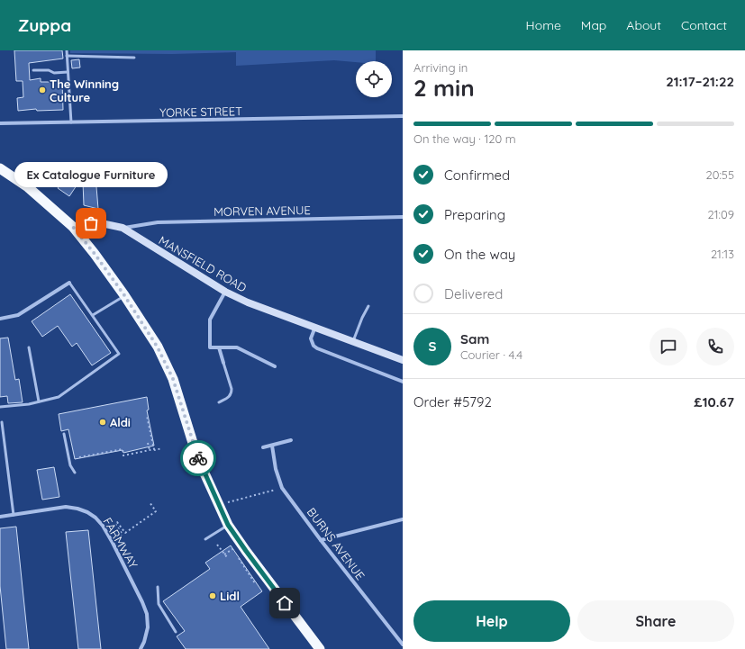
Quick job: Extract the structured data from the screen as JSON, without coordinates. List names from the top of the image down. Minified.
{"streets":{"main road":["MANSFIELD ROAD"],"street":["YORKE STREET","MORVEN AVENUE","FARMWAY","BURNS AVENUE"]},"crossings":[["MORVEN AVENUE","MANSFIELD ROAD"]],"places":["The Winning Culture","Ex Catalogue Furniture","Aldi","Lidl"],"page":{"header":"Zuppa","nav":["Home","Map","About","Contact"],"heading":["2 min","Arriving in","21:17–21:22"],"panel":["Sam","Courier · 4.4","Order #5792","£10.67"],"bar":"On the way · 120 m","list":[["Confirmed","20:55"],["Preparing","21:09"],["On the way","21:13"],"Delivered"],"bubble":"Ex Catalogue Furniture","round":"S","buttons":["Help","Share"]}}
